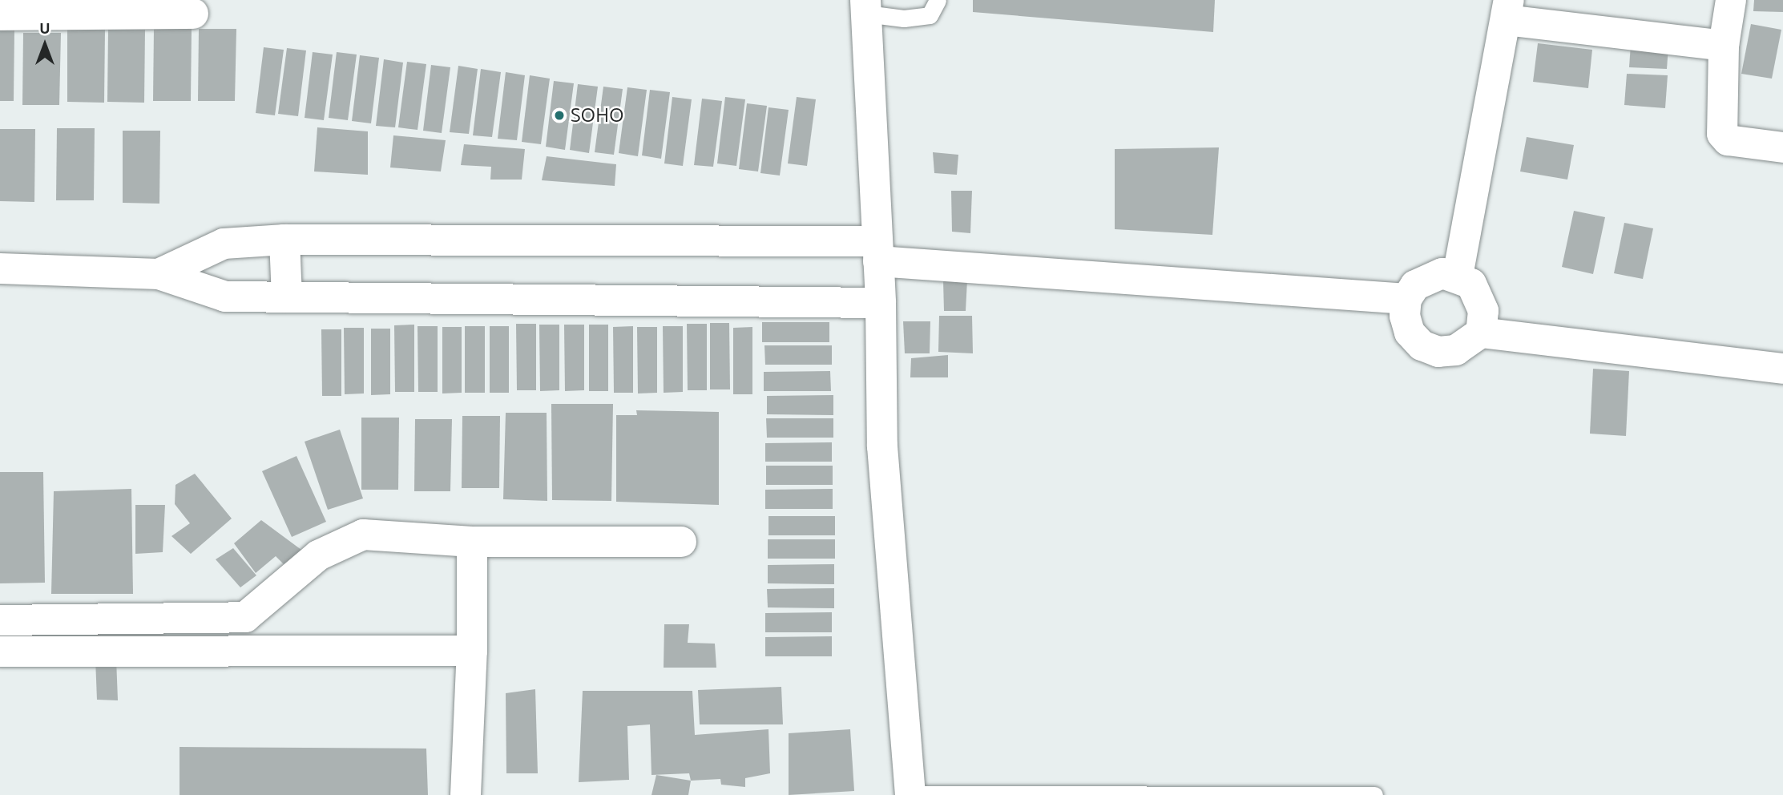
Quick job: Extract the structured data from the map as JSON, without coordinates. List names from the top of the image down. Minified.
{"places":["SOHO"],"north":"top"}
